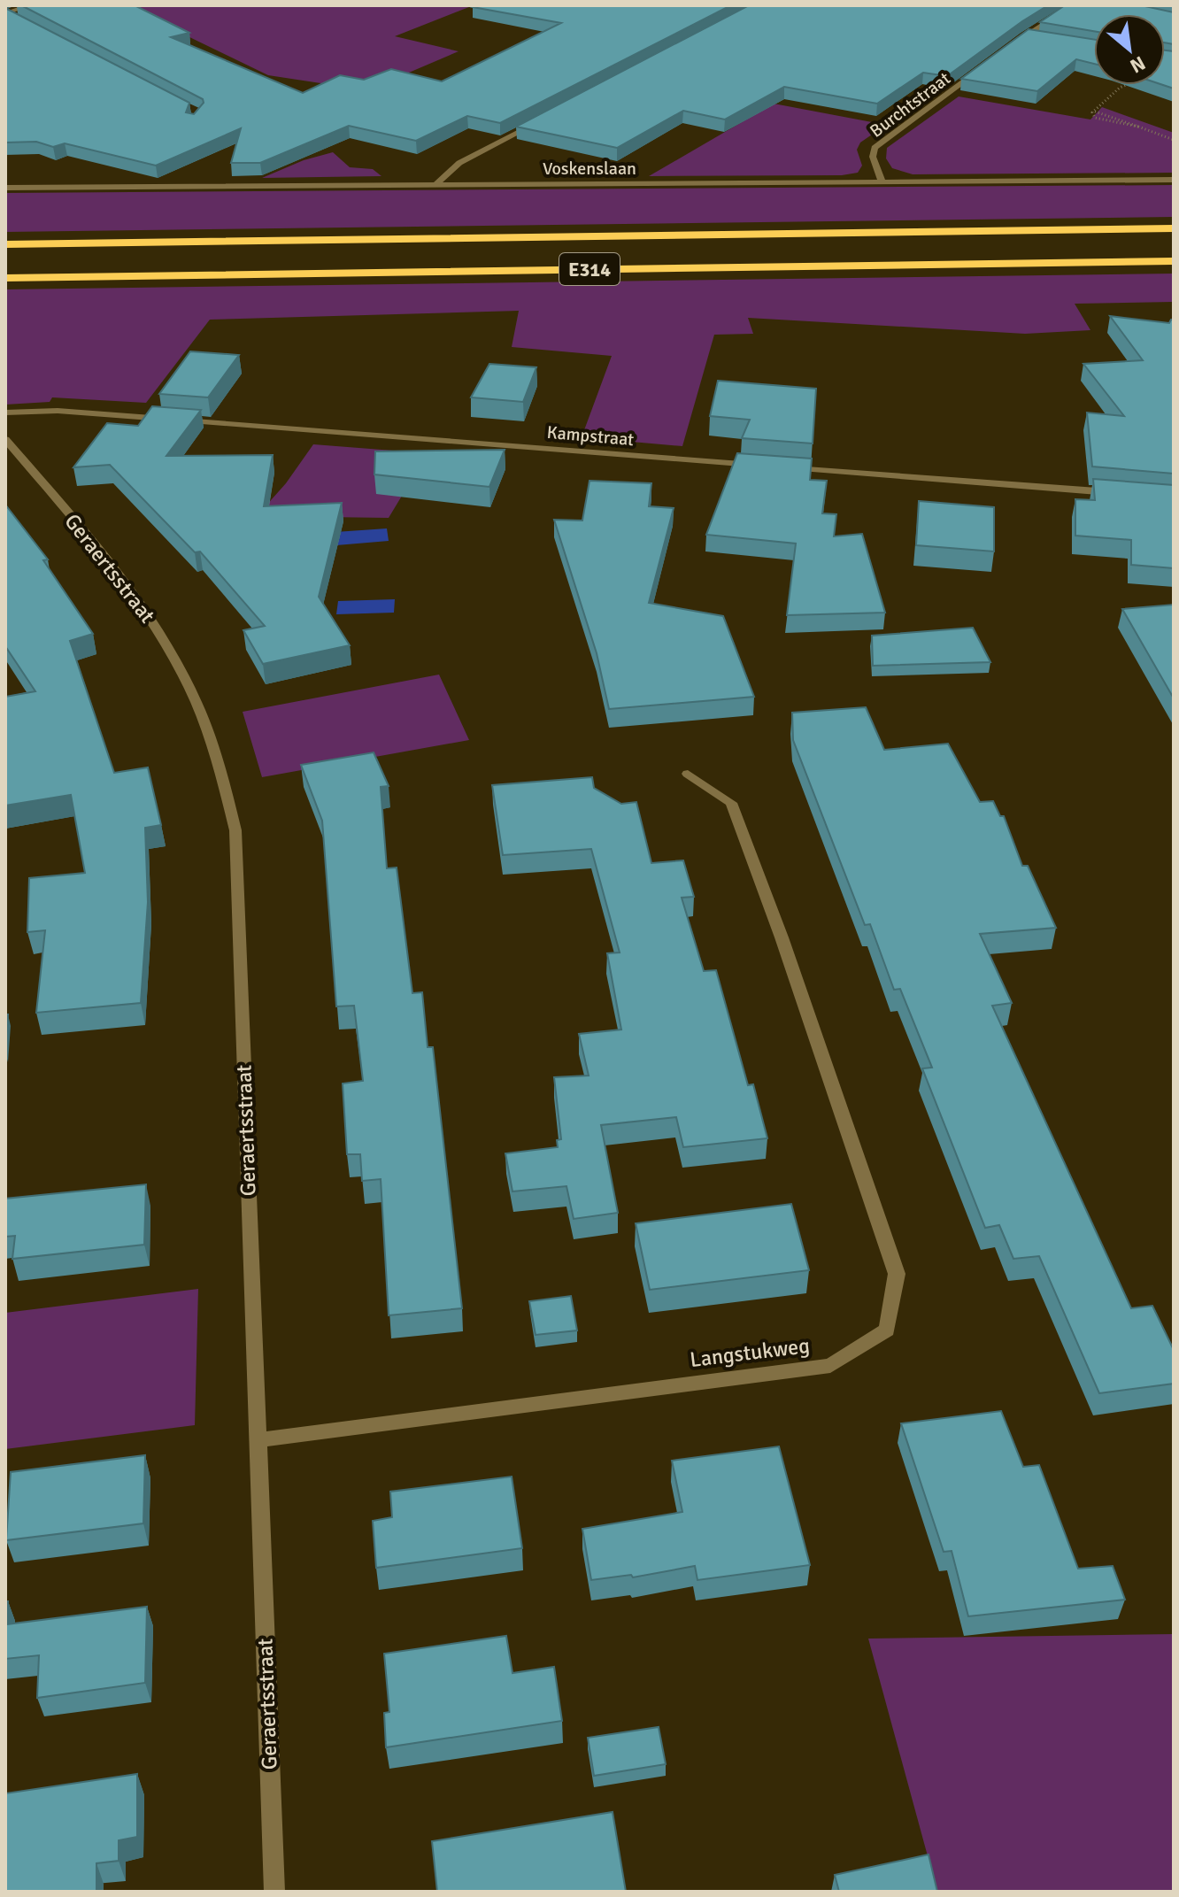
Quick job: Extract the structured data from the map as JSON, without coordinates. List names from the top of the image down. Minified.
{"streets":{"highway":["E314"],"street":["Burchtstraat","Voskenslaan","Kampstraat","Geraertsstraat","Langstukweg"]},"crossings":[["Burchtstraat","Voskenslaan"],["Geraertsstraat","Langstukweg"]],"north":"bottom right"}
